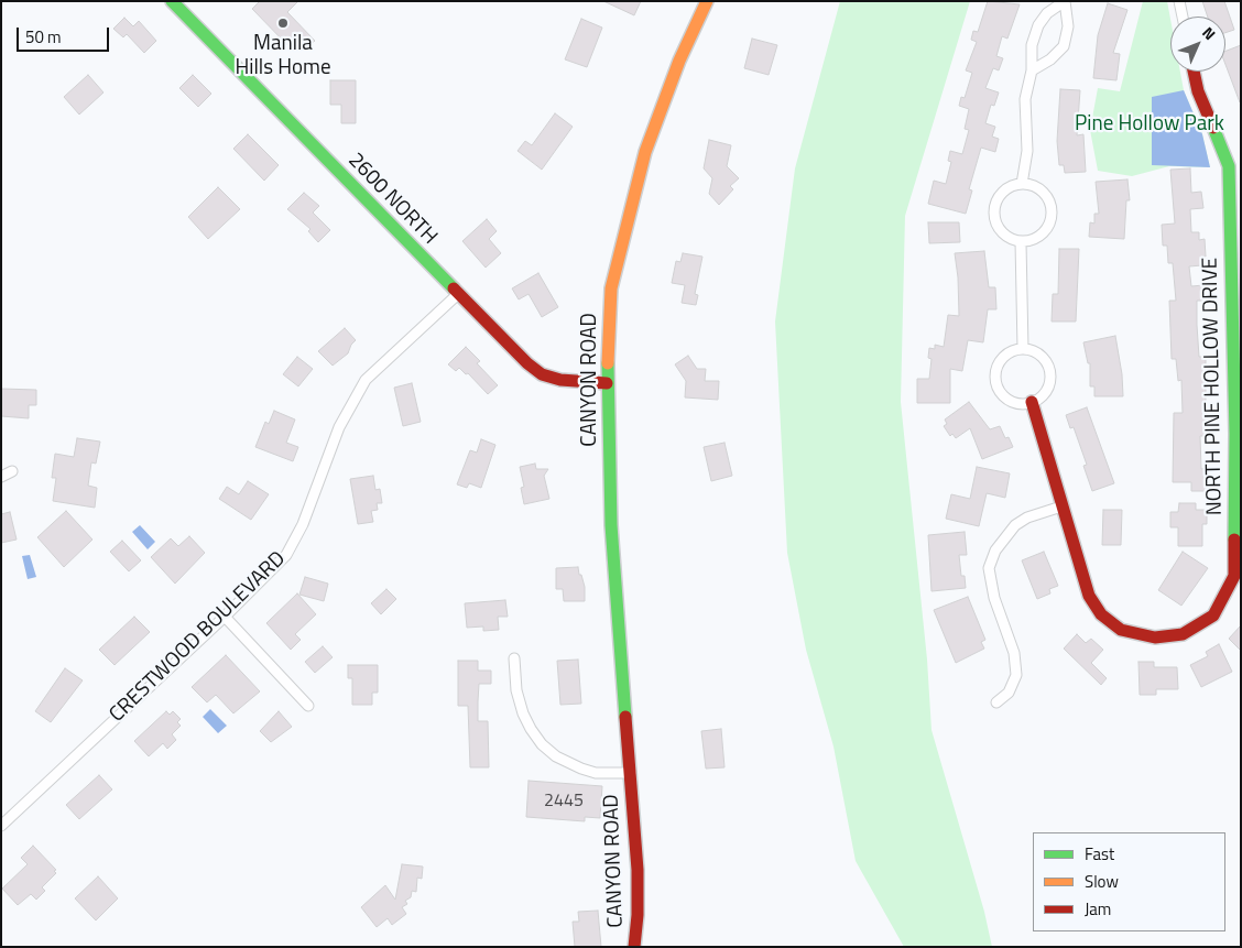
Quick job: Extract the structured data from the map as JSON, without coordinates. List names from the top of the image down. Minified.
{"streets":{"street":["2600 NORTH","CANYON ROAD","NORTH PINE HOLLOW DRIVE","CRESTWOOD BOULEVARD"]},"crossings":[["2600 NORTH","CANYON ROAD"],["2600 NORTH","CRESTWOOD BOULEVARD"]],"parks":["Pine Hollow Park"],"places":["Manila Hills Home"],"house_numbers":["2445"],"legend":["Fast","Slow","Jam"],"scale_bar":"50 m","north":"top right"}
